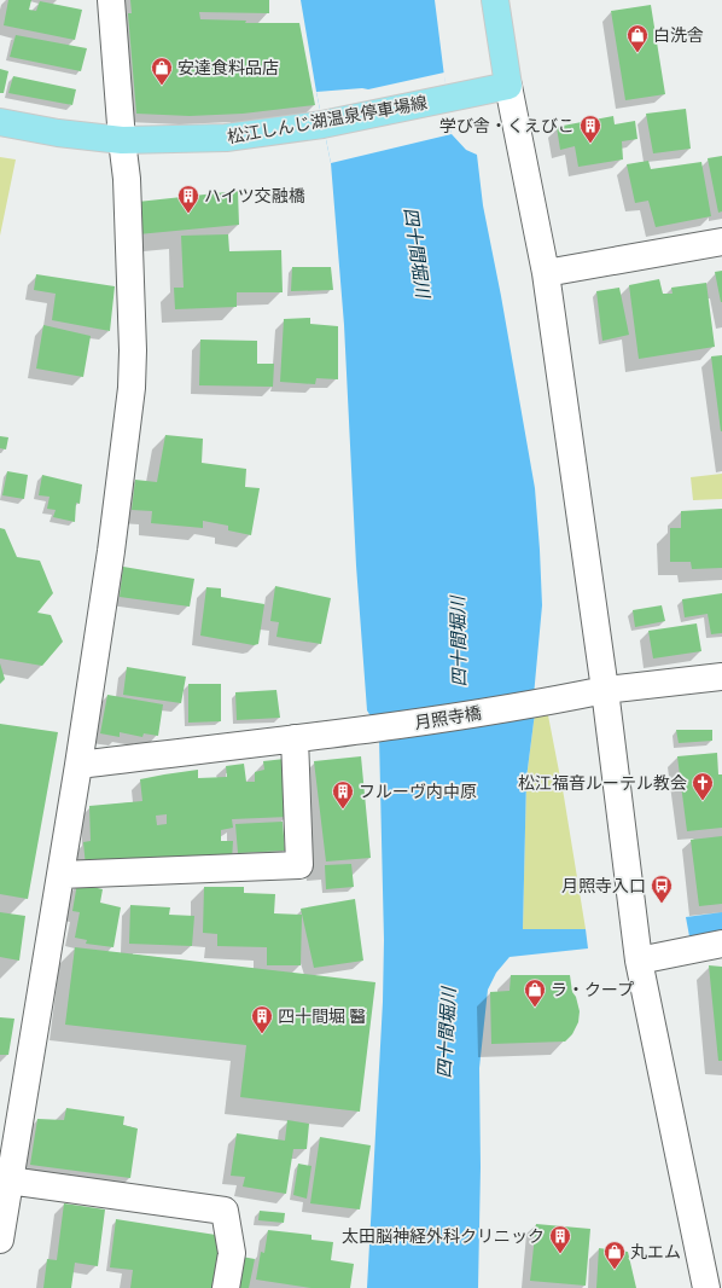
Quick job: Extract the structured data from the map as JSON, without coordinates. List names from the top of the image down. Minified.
{"streets":{"main road":["松江しんじ湖温泉停車場線"],"street":["月照寺橋"]},"water":["四十間堀川"],"places":{"shop":["白洗舎","安達食料品店","ラ・クープ","丸エム"],"building":["学び舎・くえびこ","ハイツ交融橋","フルーヴ内中原","四十間堀 醫","太田脳神経外科クリニック"],"church":["松江福音ルーテル教会"],"bus stop":["月照寺入口"]}}
